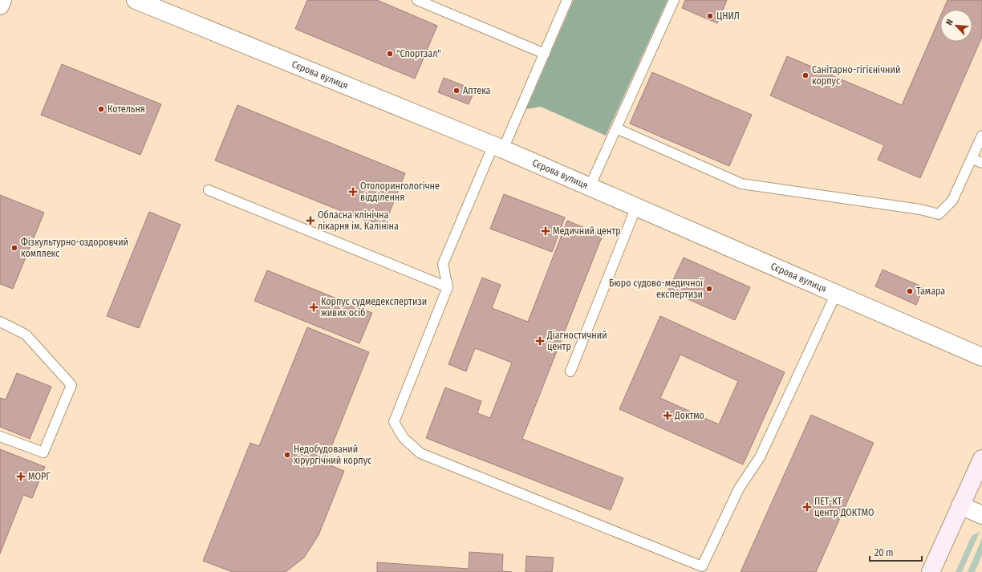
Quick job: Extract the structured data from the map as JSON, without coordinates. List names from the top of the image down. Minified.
{"streets":{"street":["Сєрова вулиця"]},"places":{"other":["ЦНИЛ","\"Спортзал\"","Санітарно-гігієнічний корпус","Аптека","Котельня","Фізкультурно-оздоровчий комплекс","Бюро судово-медичної експертизи","Тамара","Недобудований хірургічний корпус"],"health":["Отолорингологічне відділення","Обласна клінічна лікарня ім. Калініна","Медичний центр","Корпус судмедекспертизи живих осіб","Діагностичний центр","Доктмо","МОРГ","ПЕТ-КТ центр ДОКТМО"]},"scale_bar":"20 m","north":"top left"}
